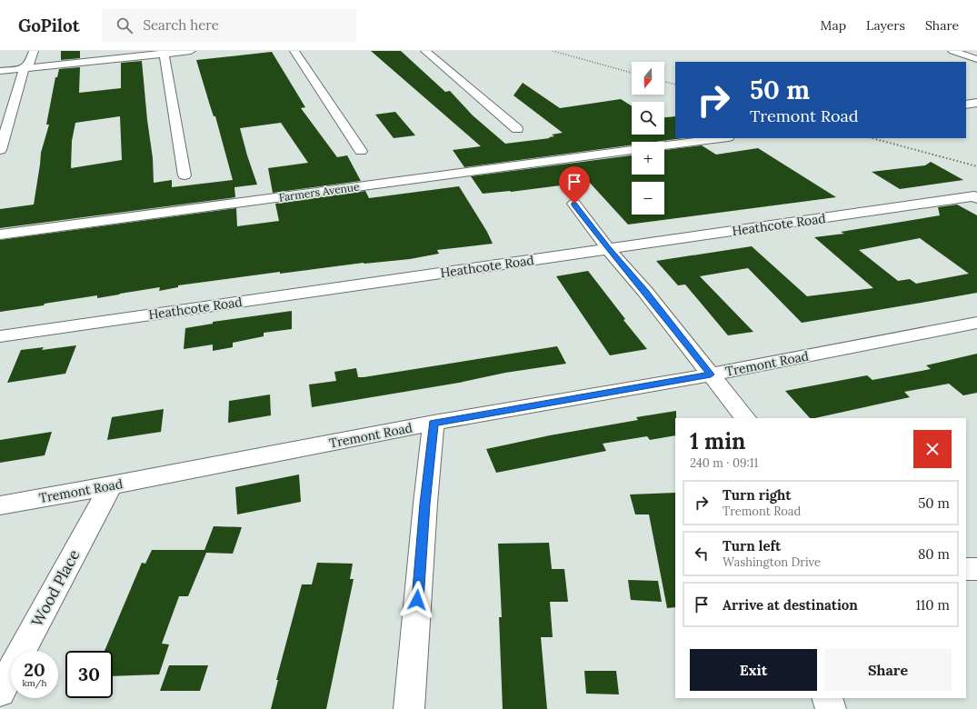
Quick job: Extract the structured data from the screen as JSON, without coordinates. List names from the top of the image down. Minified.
{"streets":{"street":["Farmers Avenue","Heathcote Road","Tremont Road","Wood Place"]},"crossings":[["Tremont Road","Wood Place"]],"north":"bottom","page":{"header":"GoPilot","search":"Search here","nav":["Map","Layers","Share"],"map_buttons":["+","−"],"turn":["50 m","Tremont Road"],"heading":["1 min","240 m · 09:11"],"list":[{"name":"Turn right","note":"Tremont Road","value":"50 m"},{"name":"Turn left","note":"Washington Drive","value":"80 m"},{"name":"Arrive at destination","value":"110 m"}],"buttons":["Exit","Share"],"speed":"20 km/h","limit":"30"}}
